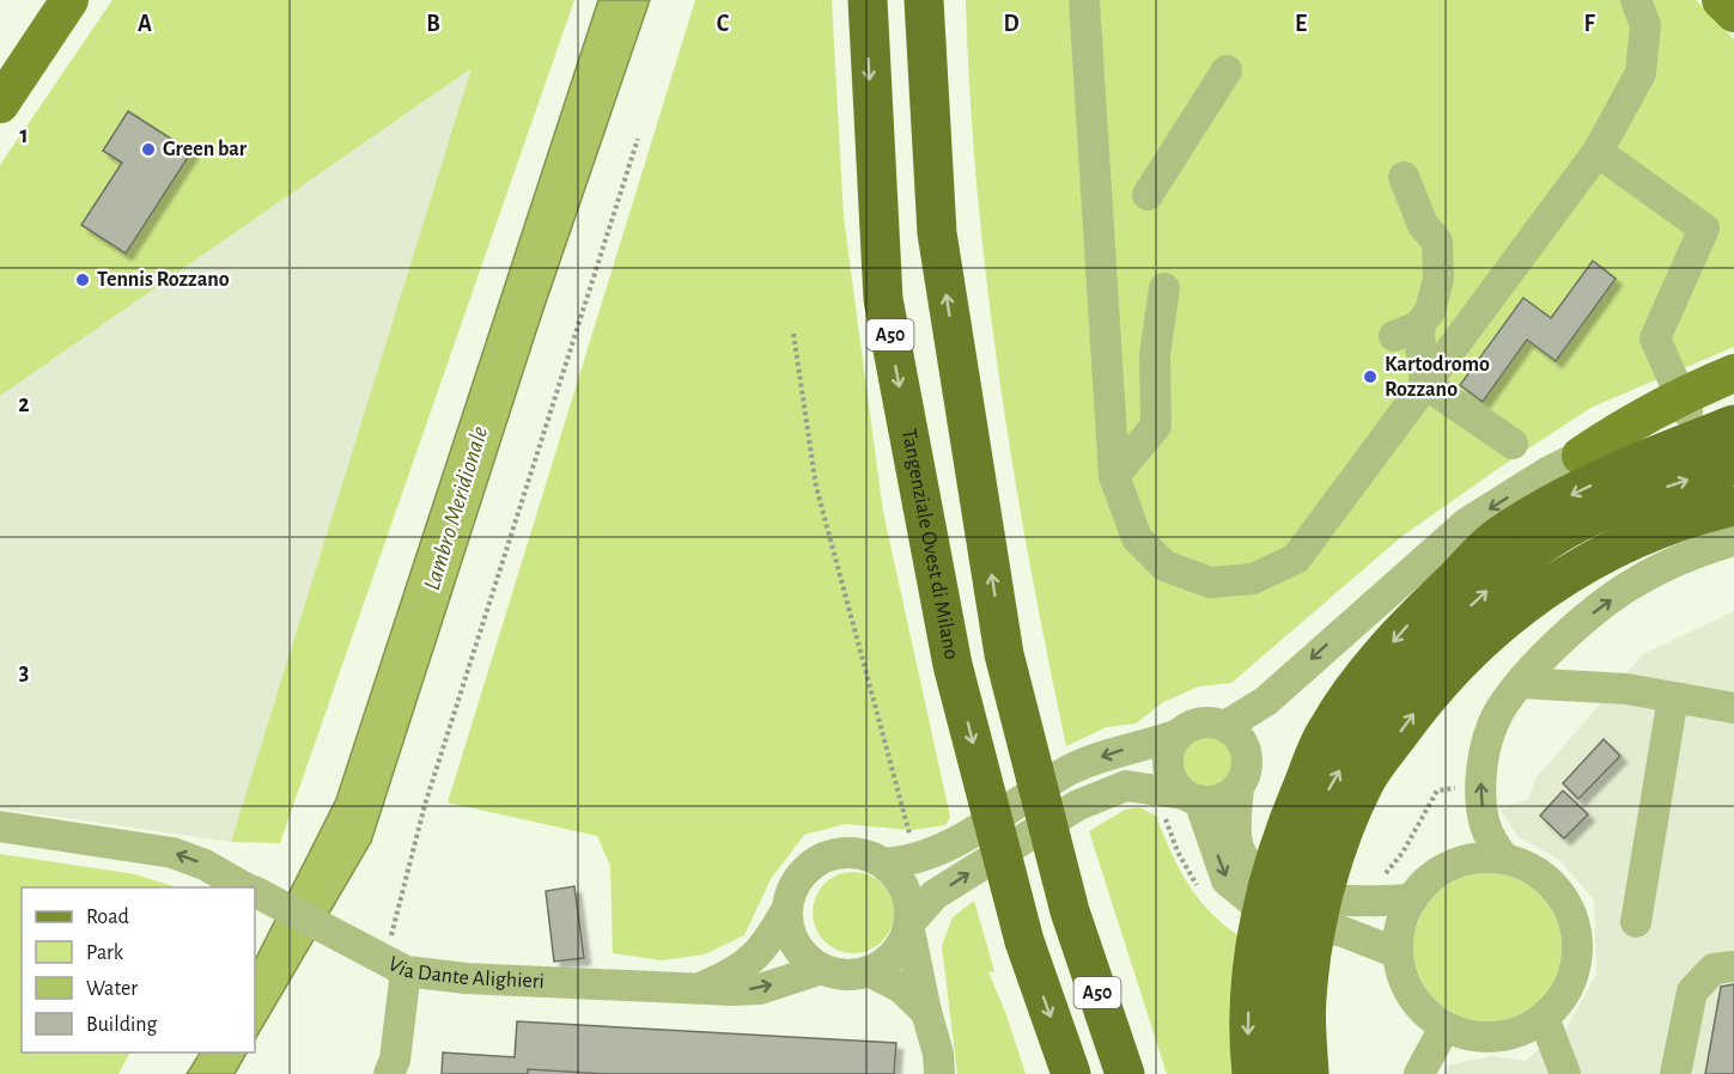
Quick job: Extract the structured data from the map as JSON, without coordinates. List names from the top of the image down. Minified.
{"streets":{"highway":["A50","Tangenziale Ovest di Milano"],"street":["Via Dante Alighieri"]},"water":["Lambro Meridionale"],"places":["Green bar","Tennis Rozzano","Kartodromo Rozzano"],"legend":["Road","Park","Water","Building"],"grid":{"columns":["A","B","C","D","E","F"],"rows":["1","2","3"]}}
